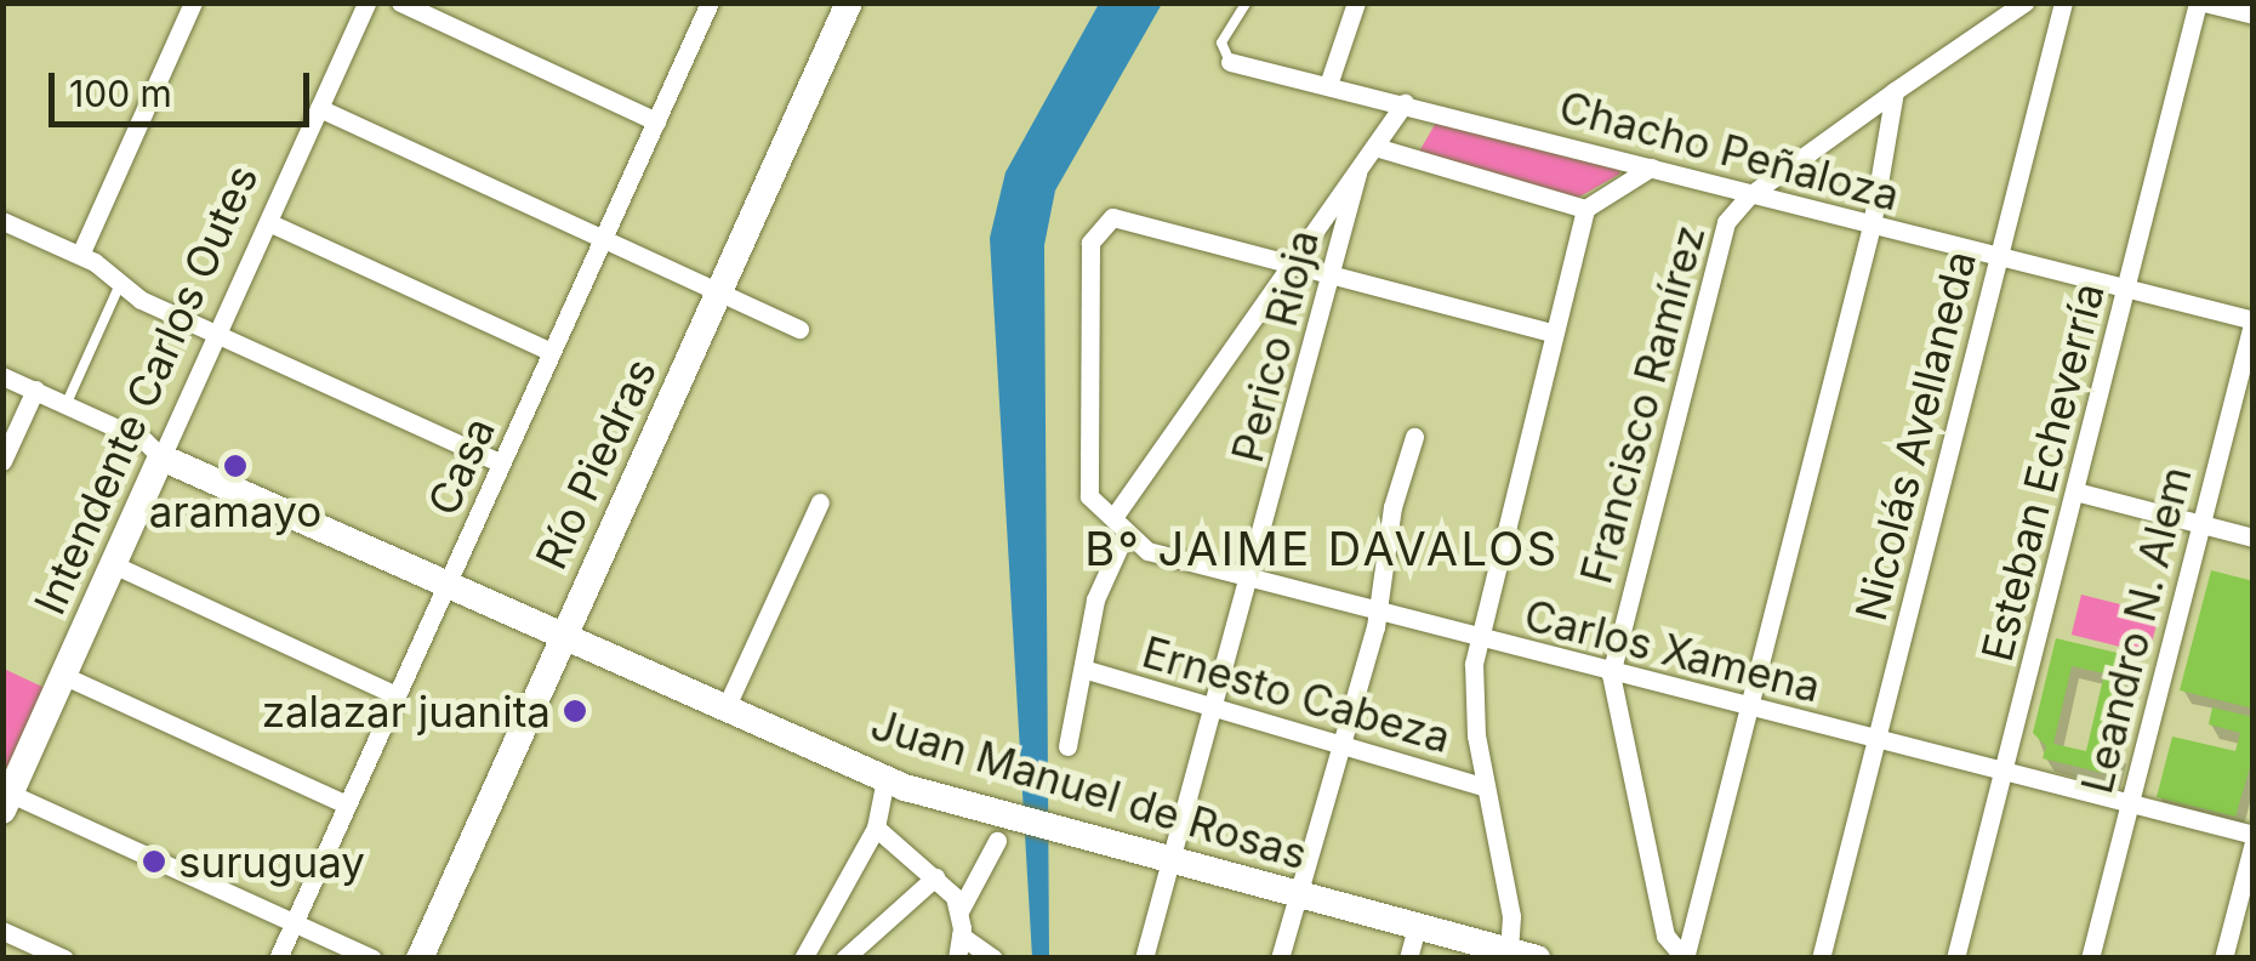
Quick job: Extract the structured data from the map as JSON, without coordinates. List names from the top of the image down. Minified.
{"streets":{"street":["Chacho Peñaloza","Perico Rioja","Intendente Carlos Outes","Francisco Ramírez","Nicolás Avellaneda","Río Piedras","Casa","Esteban Echeverría","Leandro N. Alem","Carlos Xamena","Ernesto Cabeza","Juan Manuel de Rosas"]},"crossings":[["Chacho Peñaloza","Francisco Ramírez"],["Chacho Peñaloza","Nicolás Avellaneda"],["Chacho Peñaloza","Esteban Echeverría"],["Chacho Peñaloza","Leandro N. Alem"],["Perico Rioja","Carlos Xamena"],["Perico Rioja","Ernesto Cabeza"],["Perico Rioja","Juan Manuel de Rosas"],["Intendente Carlos Outes","Juan Manuel de Rosas"],["Francisco Ramírez","Carlos Xamena"],["Nicolás Avellaneda","Carlos Xamena"],["Río Piedras","Juan Manuel de Rosas"],["Casa","Juan Manuel de Rosas"],["Esteban Echeverría","Carlos Xamena"],["Leandro N. Alem","Carlos Xamena"]],"districts":["B° JAIME DAVALOS"],"places":["aramayo","zalazar juanita","suruguay"],"scale_bar":"100 m"}
